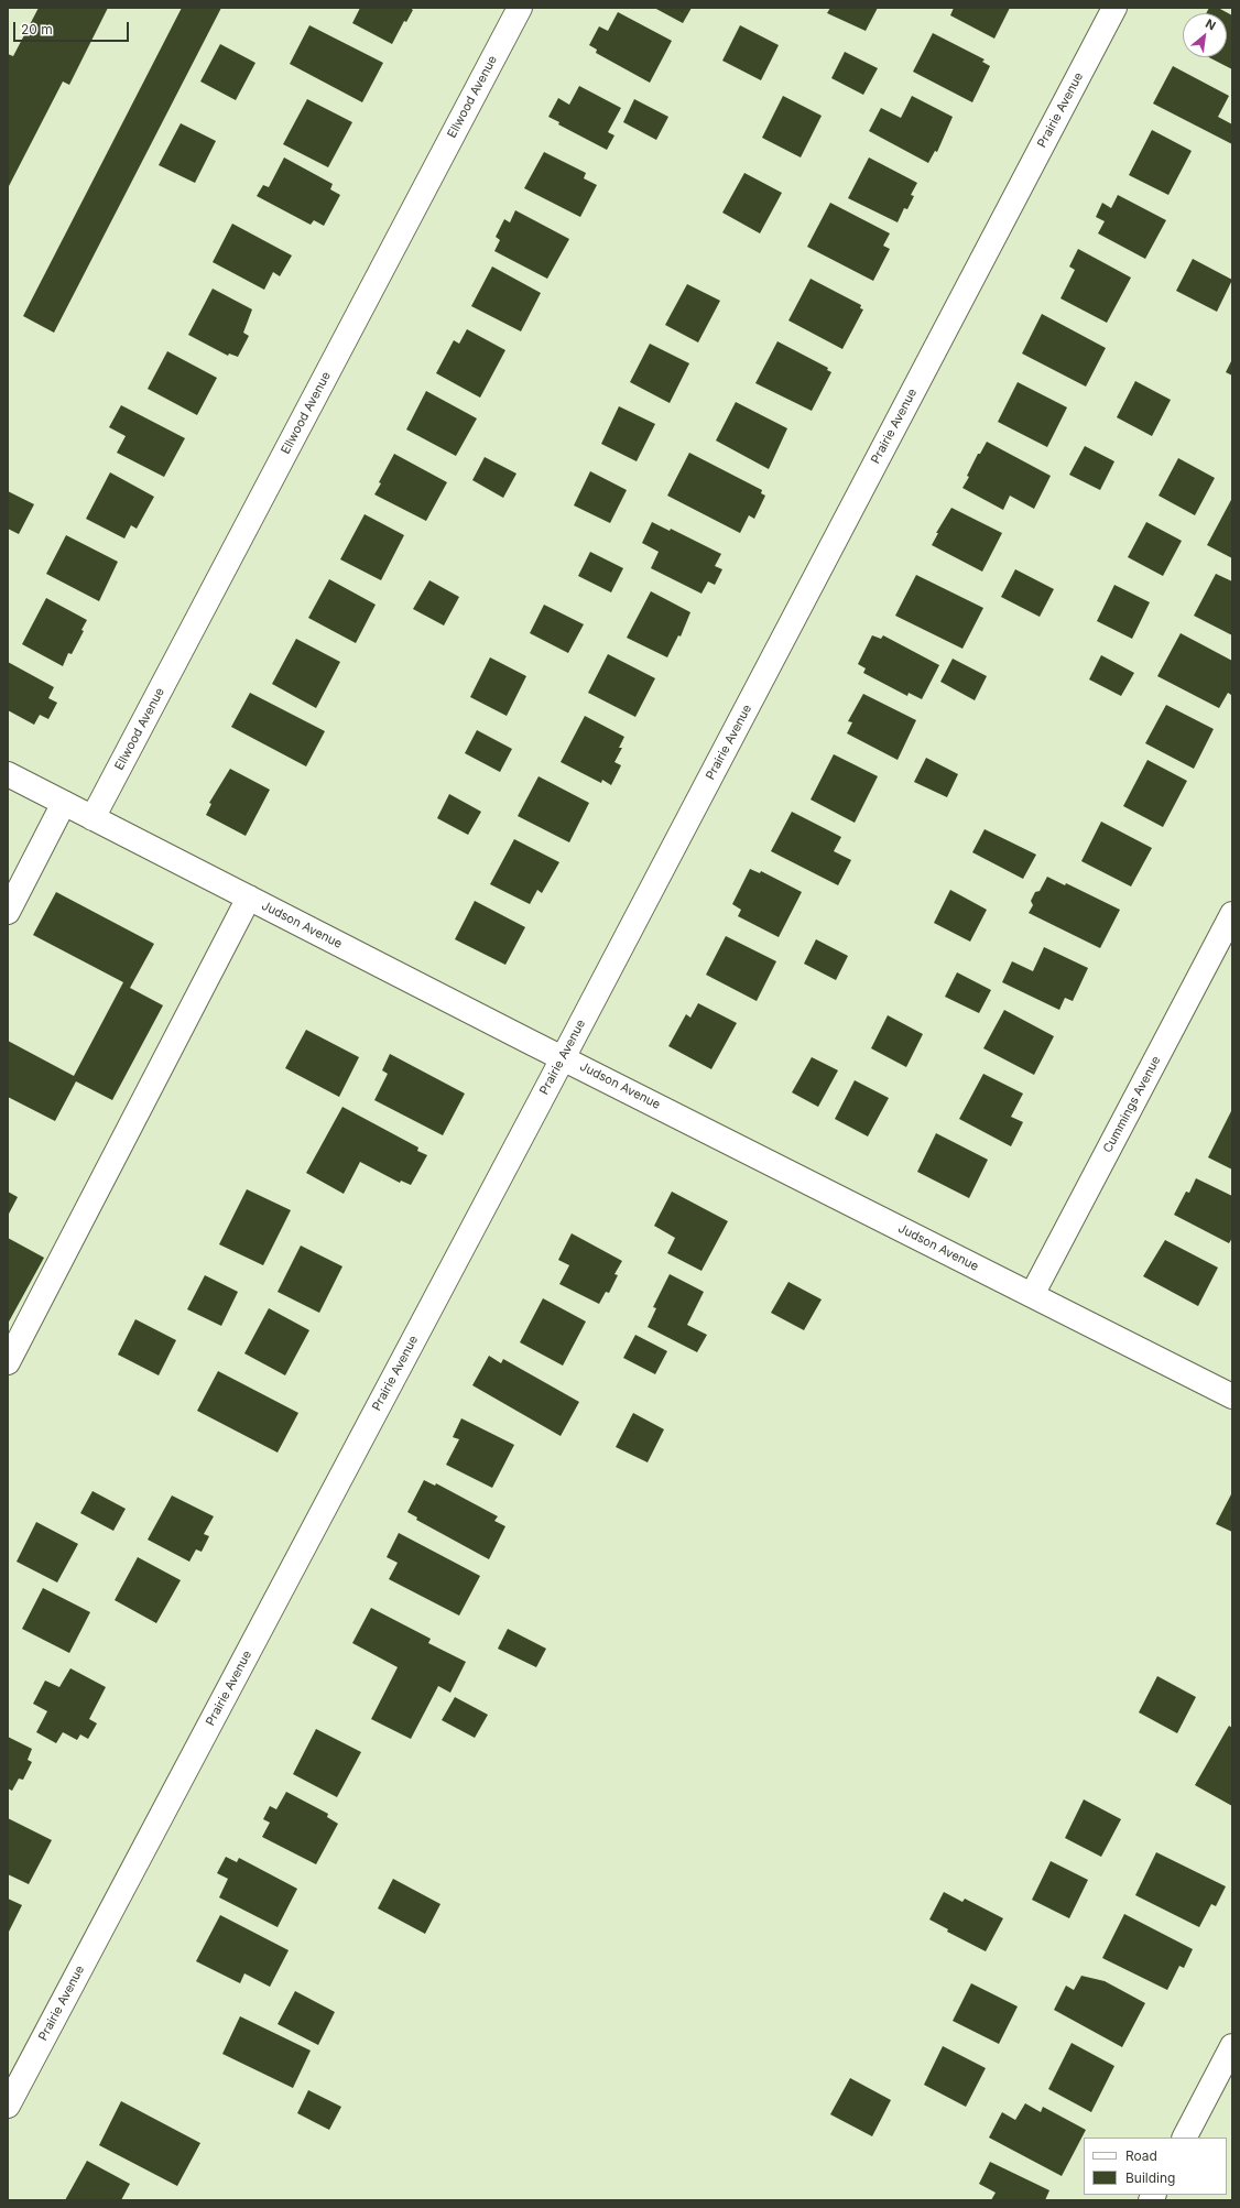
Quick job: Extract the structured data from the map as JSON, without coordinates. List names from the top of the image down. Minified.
{"streets":{"street":["Ellwood Avenue","Prairie Avenue","Judson Avenue","Cummings Avenue"]},"crossings":[["Ellwood Avenue","Judson Avenue"],["Prairie Avenue","Judson Avenue"],["Judson Avenue","Cummings Avenue"]],"legend":["Road","Building"],"scale_bar":"20 m","north":"top right"}
